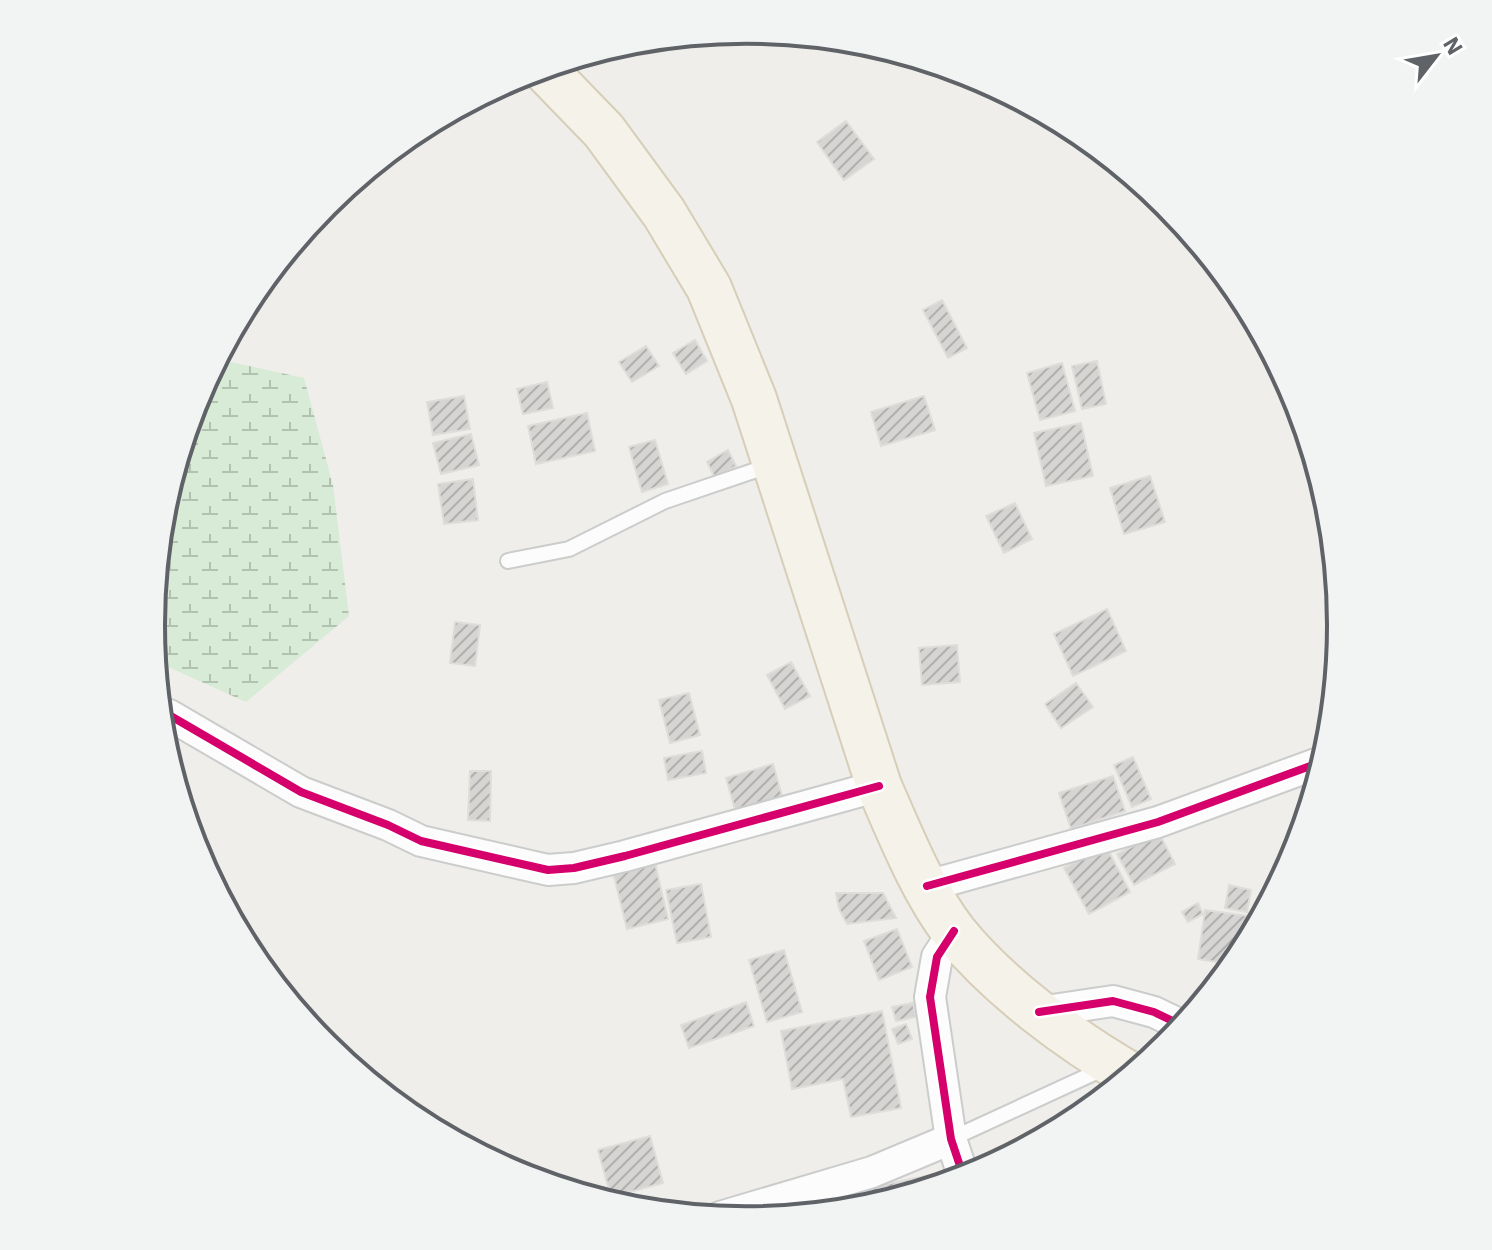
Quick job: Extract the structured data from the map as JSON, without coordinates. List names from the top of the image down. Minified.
{"north":"top right"}
